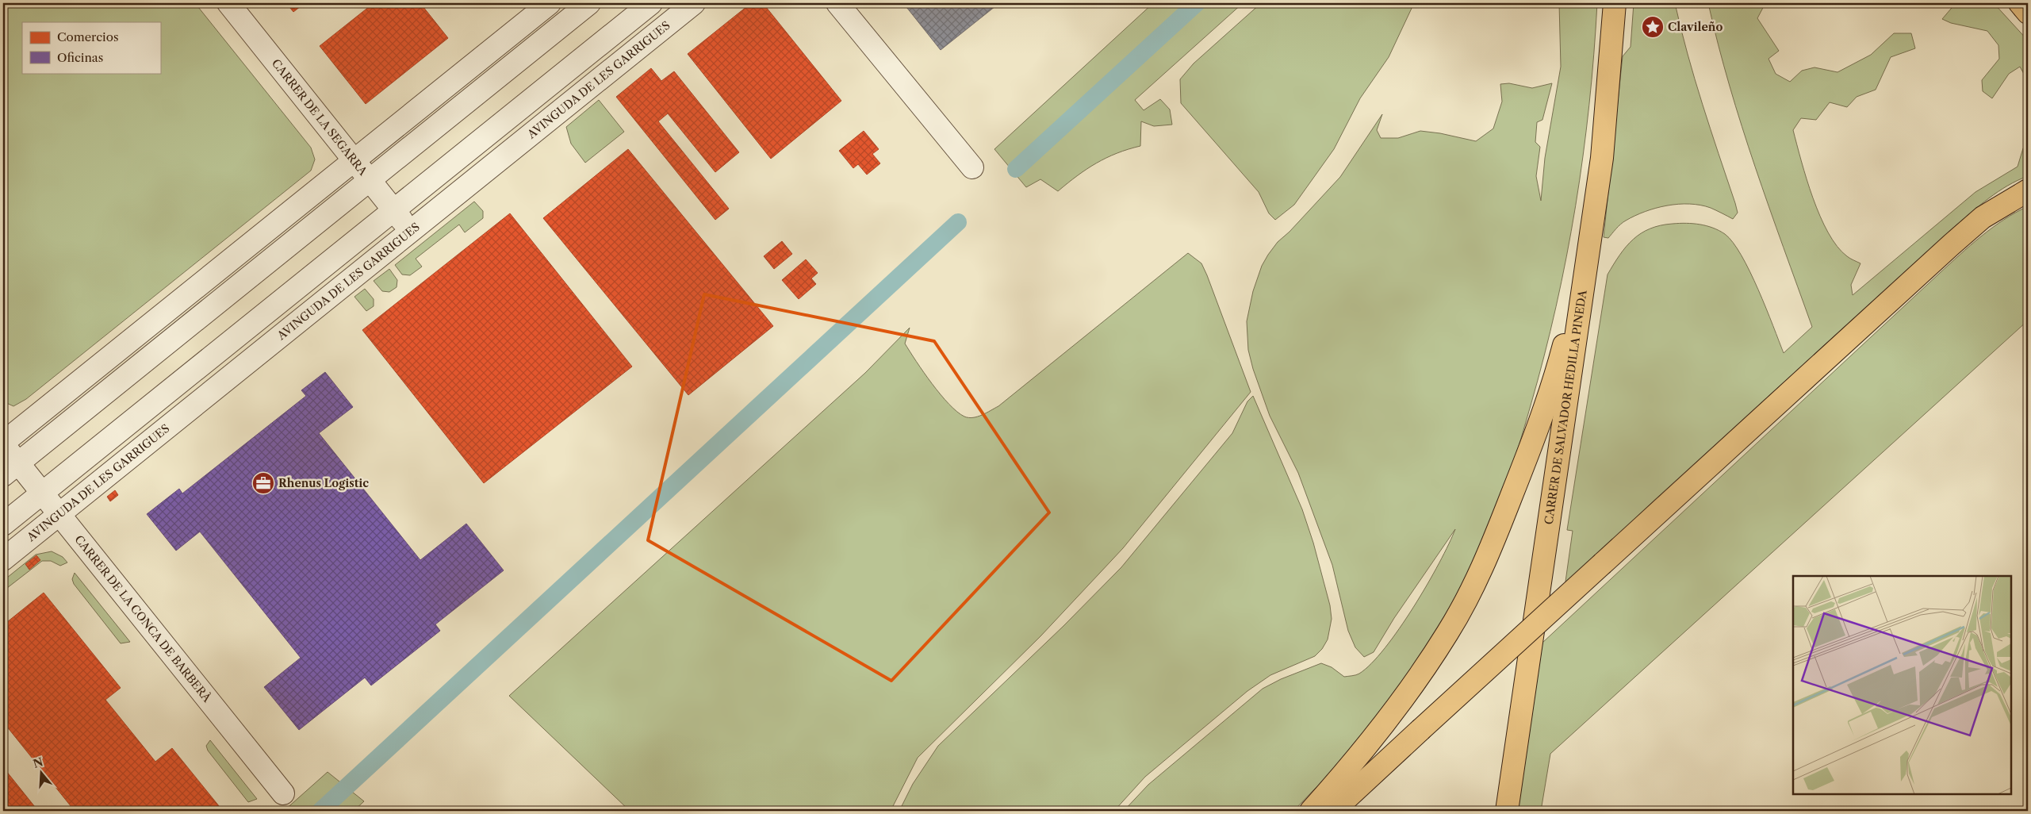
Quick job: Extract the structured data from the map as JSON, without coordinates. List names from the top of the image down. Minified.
{"streets":{"main road":["CARRER DE SALVADOR HEDILLA PINEDA"],"street":["AVINGUDA DE LES GARRIGUES","CARRER DE LA SEGARRA","CARRER DE LA CONCA DE BARBERÀ"]},"crossings":[["AVINGUDA DE LES GARRIGUES","CARRER DE LA SEGARRA"],["AVINGUDA DE LES GARRIGUES","CARRER DE LA CONCA DE BARBERÀ"]],"places":{"place":["Clavileño"],"office":["Rhenus Logistic"]},"legend":["Comercios","Oficinas"],"north":"top"}
